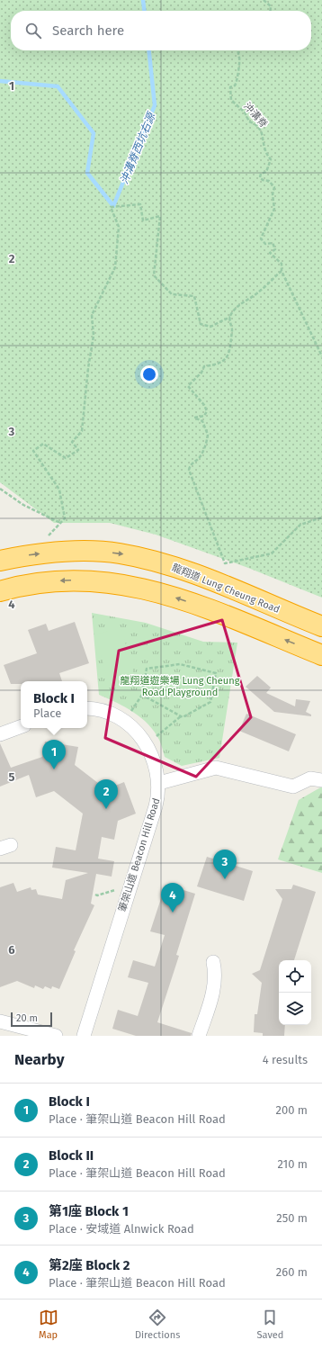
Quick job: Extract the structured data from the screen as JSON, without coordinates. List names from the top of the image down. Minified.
{"streets":{"highway":["龍翔道 Lung Cheung Road"],"street":["筆架山道 Beacon Hill Road"],"path":["沖溝脊"]},"water":["沖溝脊西坑右源"],"parks":["龍翔道遊樂場 Lung Cheung Road Playground"],"scale_bar":"20 m","page":{"search":"Search here","popup":["Block I","Place"],"pins":["1","2","3","4"],"scale":"20 m","heading":["Nearby","4 results"],"list":[{"mark":"1","name":"Block I","note":"Place · 筆架山道 Beacon Hill Road","value":"200 m"},{"mark":"2","name":"Block II","note":"Place · 筆架山道 Beacon Hill Road","value":"210 m"},{"mark":"3","name":"第1座 Block 1","note":"Place · 安域道 Alnwick Road","value":"250 m"},{"mark":"4","name":"第2座 Block 2","note":"Place · 筆架山道 Beacon Hill Road","value":"260 m"}],"nav":["Map","Directions","Saved"]},"grid":{"rows":["1","2","3","4","5","6"]}}
